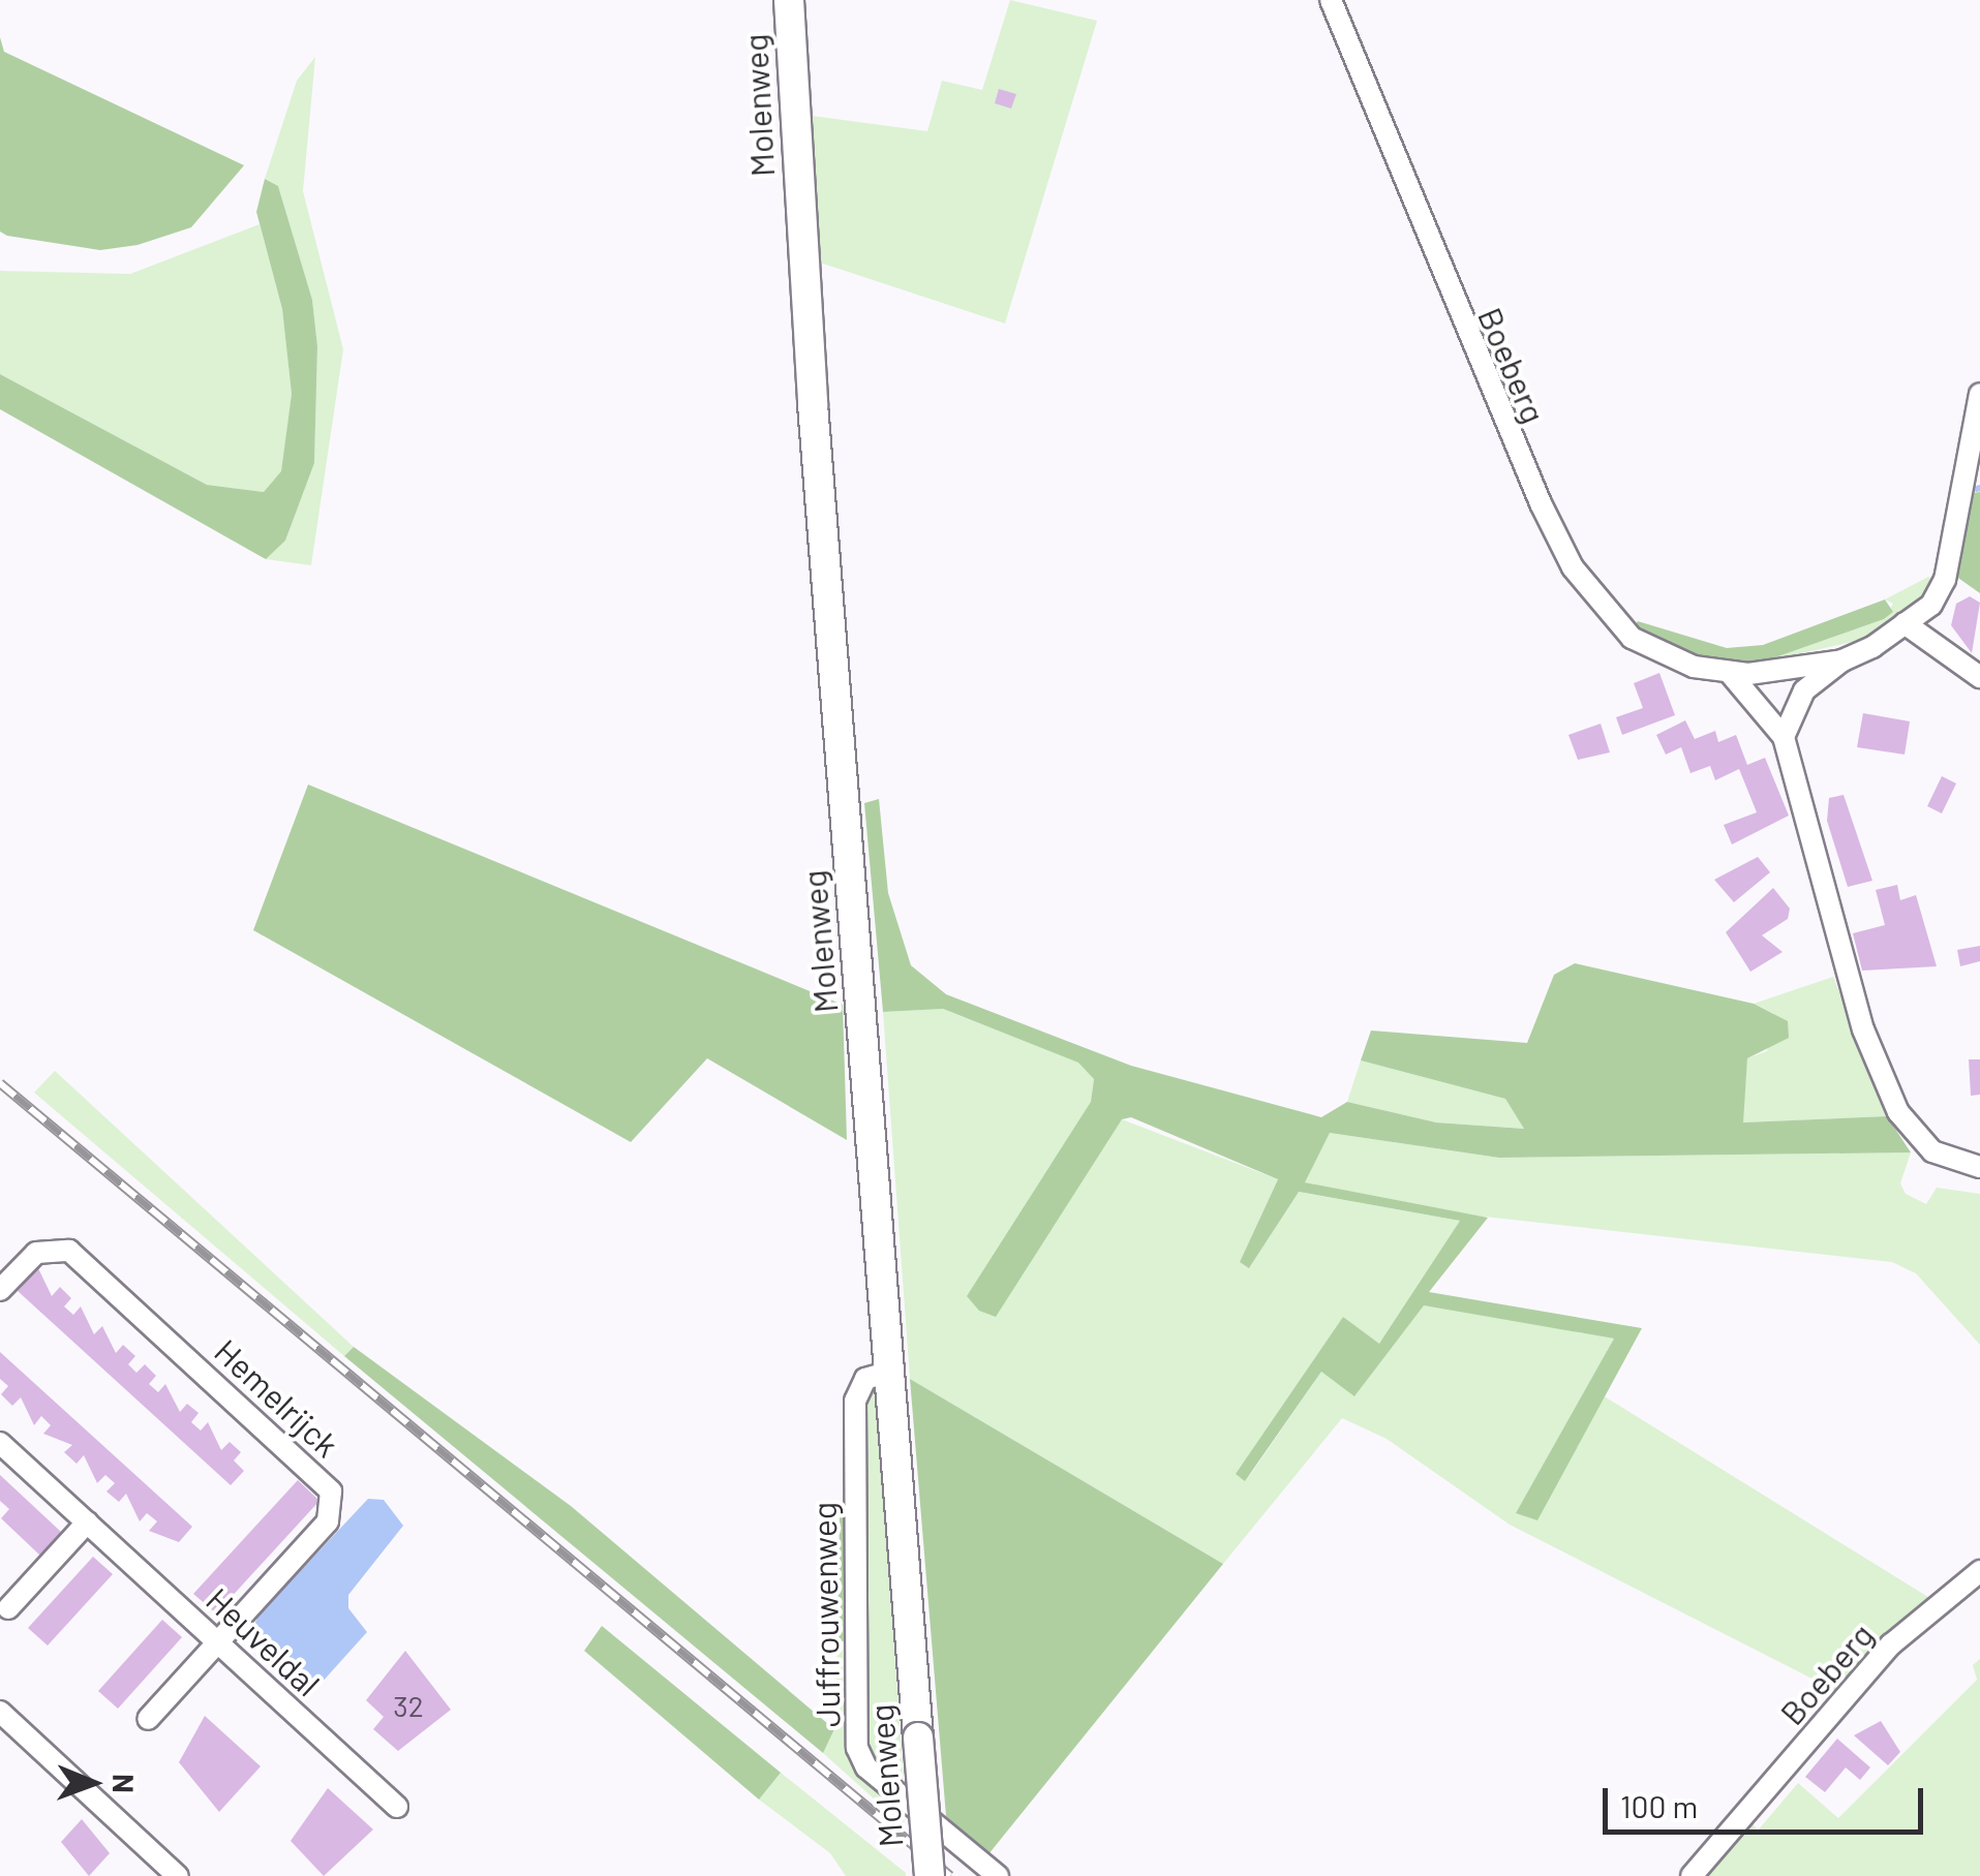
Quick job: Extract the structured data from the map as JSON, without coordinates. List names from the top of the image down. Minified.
{"streets":{"main road":["Molenweg"],"street":["Boeberg","Hemelrijck","Juffrouwenweg","Heuveldal"]},"crossings":[["Molenweg","Juffrouwenweg"],["Hemelrijck","Heuveldal"]],"house_numbers":["32"],"scale_bar":"100 m","north":"right"}
